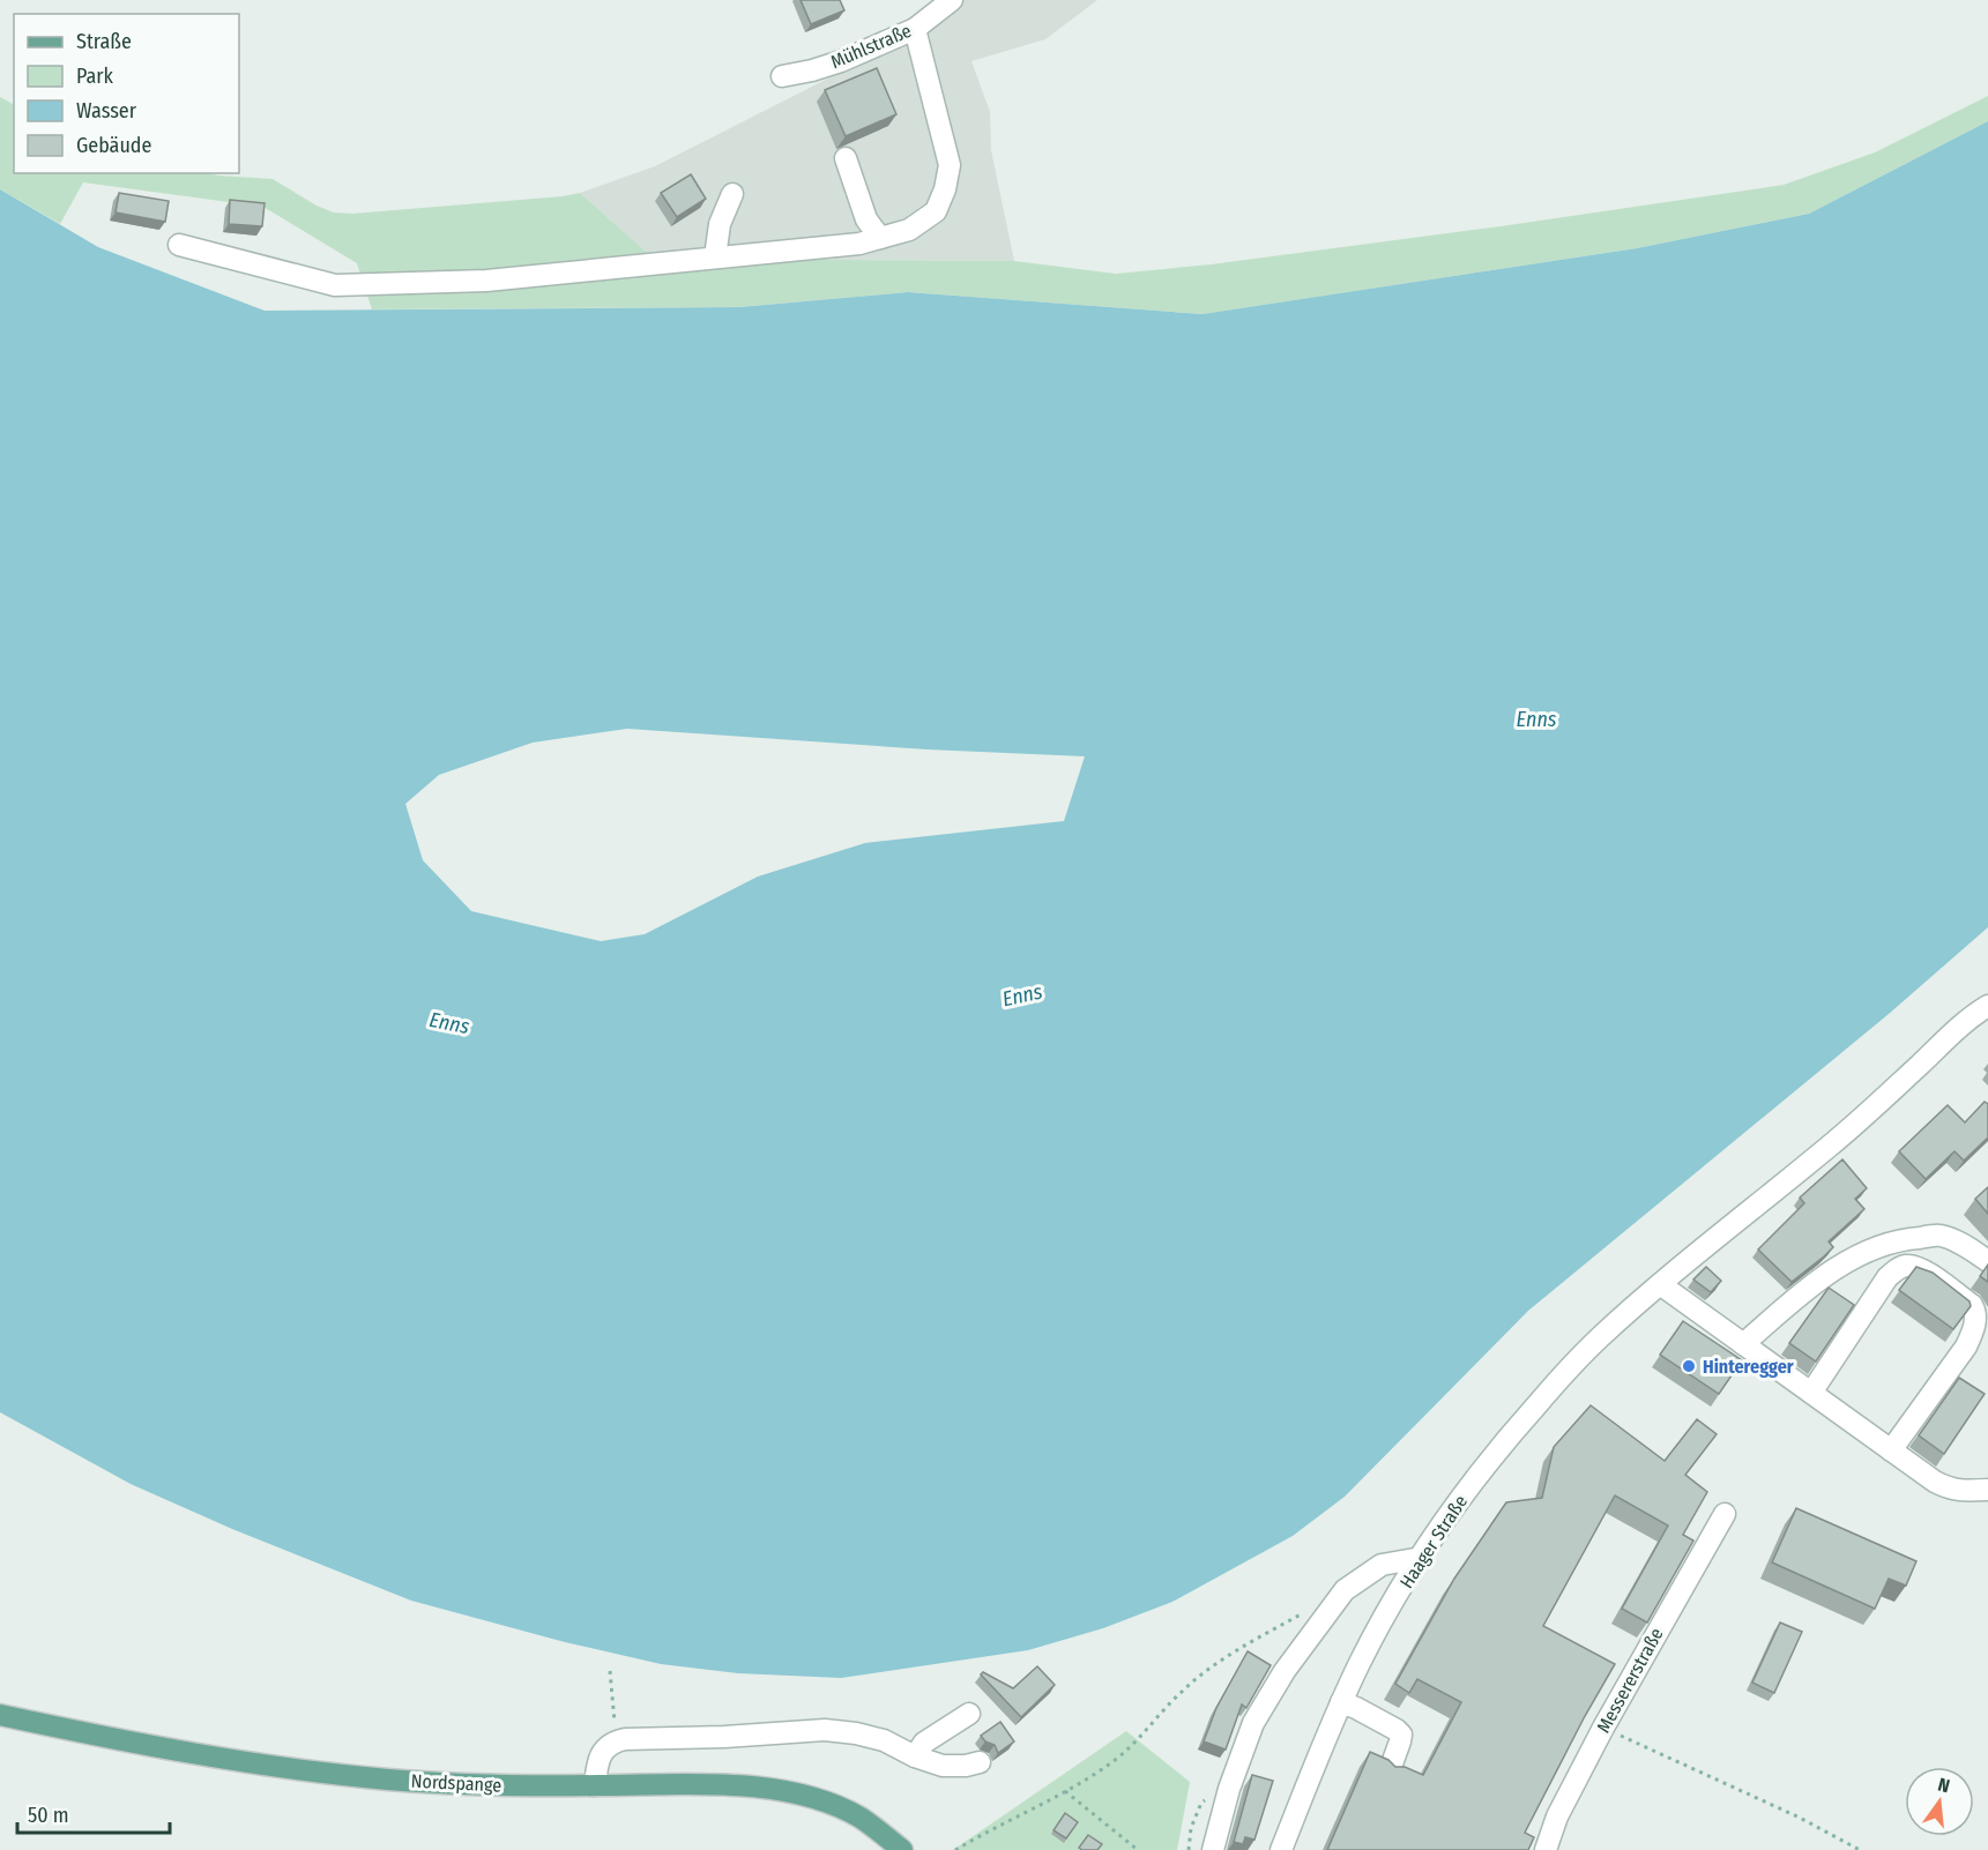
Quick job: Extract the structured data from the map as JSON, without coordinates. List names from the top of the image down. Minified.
{"streets":{"main road":["Nordspange"],"street":["Mühlstraße","Haager Straße","Messererstraße"]},"water":["Enns"],"places":["Hinteregger"],"legend":["Straße","Park","Wasser","Gebäude"],"scale_bar":"50 m","north":"top"}
